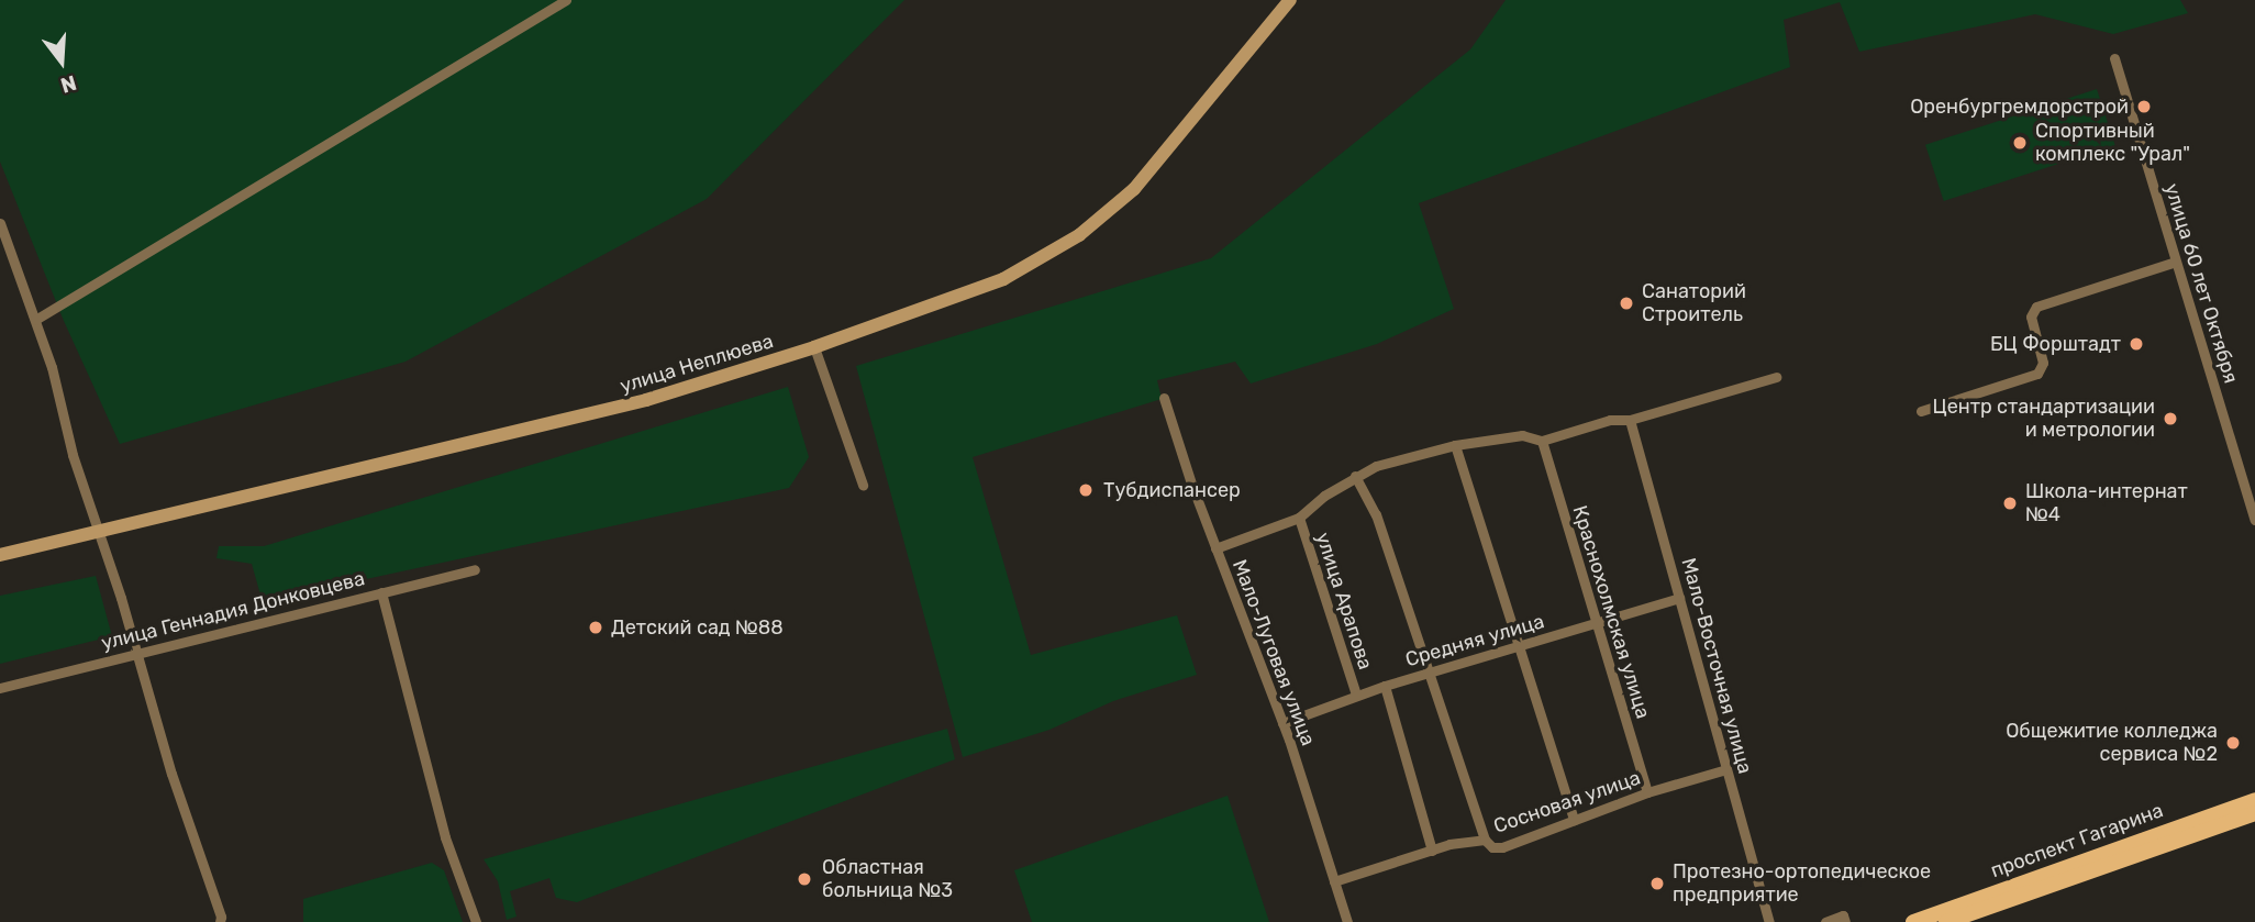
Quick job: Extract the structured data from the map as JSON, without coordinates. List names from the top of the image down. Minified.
{"streets":{"main road":["улица Неплюева","проспект Гагарина"],"street":["улица 60 лет Октября","улица Арапова","улица Геннадия Донковцева","Краснохолмская улица","Средняя улица","Мало-Луговая улица","Мало-Восточная улица","Сосновая улица"]},"crossings":[["улица Арапова","Средняя улица"],["улица Арапова","Сосновая улица"],["Краснохолмская улица","Средняя улица"],["Краснохолмская улица","Сосновая улица"],["Средняя улица","Мало-Луговая улица"],["Средняя улица","Мало-Восточная улица"],["Мало-Луговая улица","Сосновая улица"],["Мало-Восточная улица","Сосновая улица"]],"places":["Оренбургремдорстрой","Спортивный комплекс \"Урал\"","Санаторий Строитель","БЦ Форштадт","Центр стандартизации и метрологии","Тубдиспансер","Школа-интернат №4","Детский сад №88","Общежитие колледжа сервиса №2","Областная больница №3","Протезно-ортопедическое предприятие"],"north":"bottom"}
